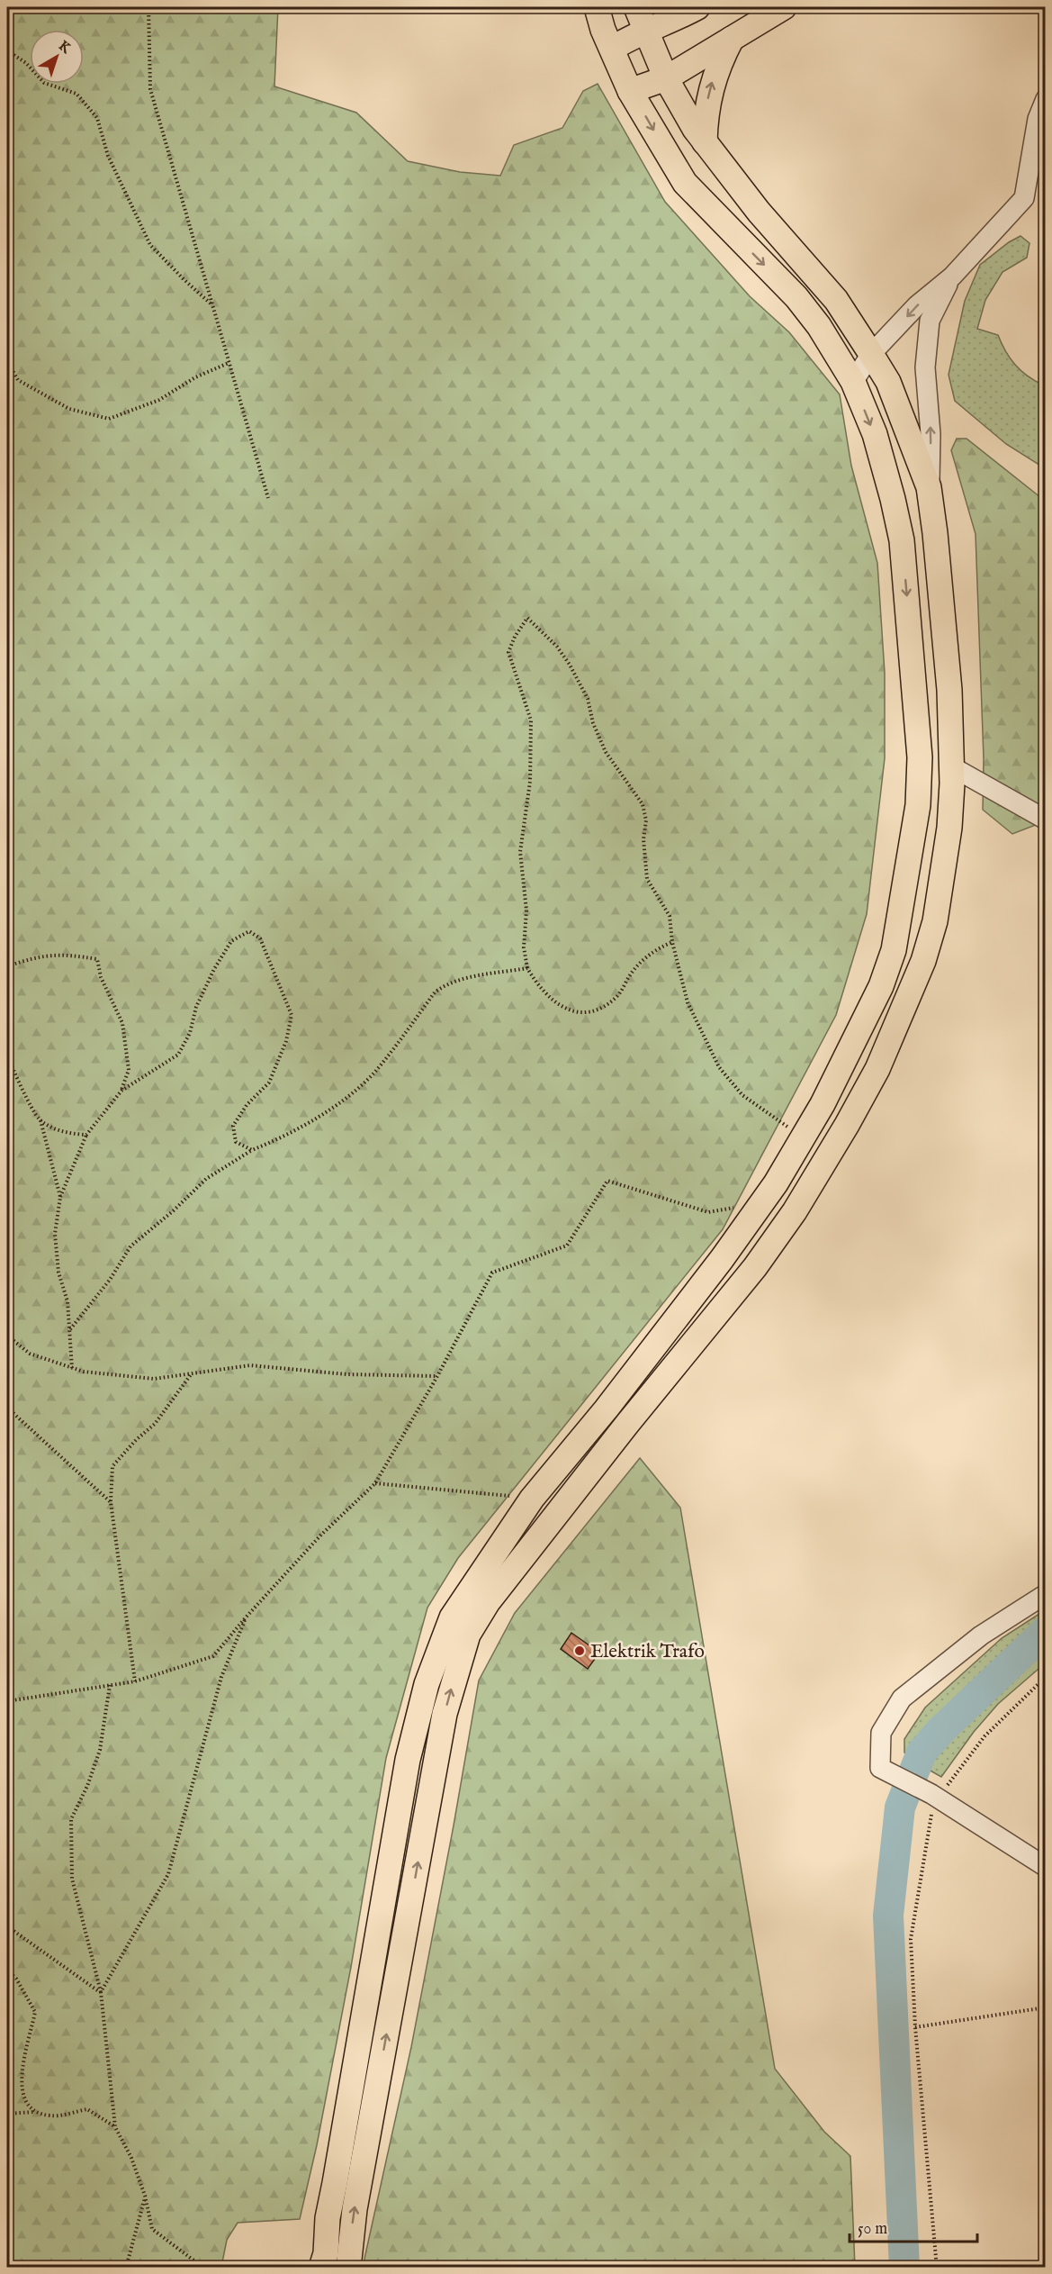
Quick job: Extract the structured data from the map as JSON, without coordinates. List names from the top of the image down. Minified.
{"places":["Elektrik Trafo"],"scale_bar":"50 m","north":"top right"}
